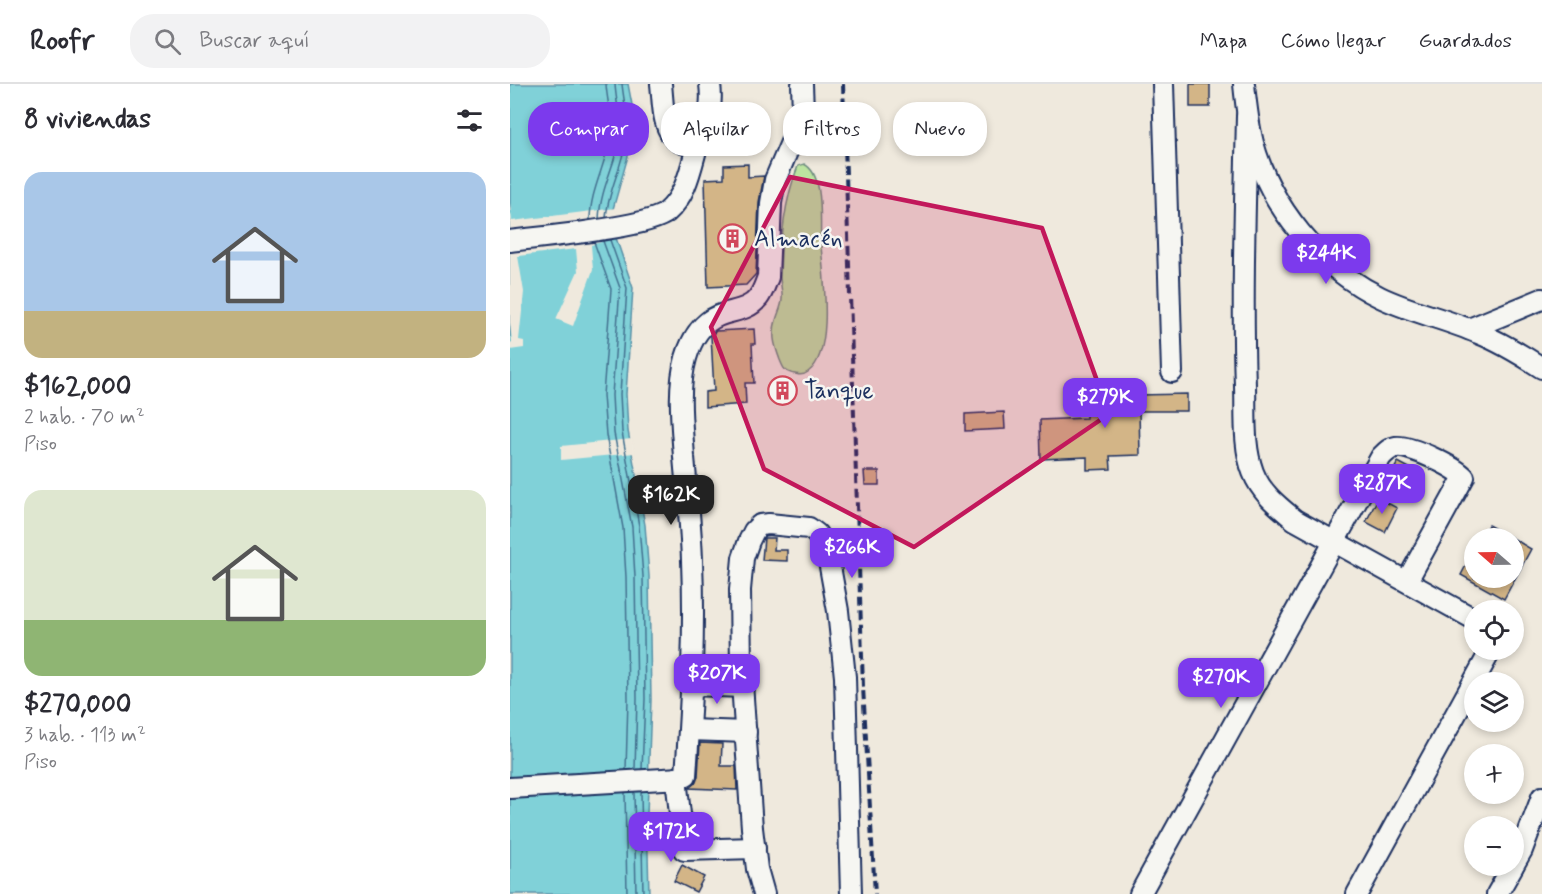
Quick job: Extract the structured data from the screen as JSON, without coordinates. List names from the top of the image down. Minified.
{"places":{"building":["Almacén","Tanque"]},"north":"left","page":{"header":"Roofr","search":"Buscar aquí","nav":["Mapa","Cómo llegar","Guardados"],"heading":"8 viviendas","chip":["Comprar","Alquilar","Filtros","Nuevo"],"list":[{"name":"$162,000","note":"2 hab. · 70 m² · Piso"},{"name":"$270,000","note":"3 hab. · 113 m² · Piso"}],"price":["$244K","$279K","$287K","$162K","$266K","$207K","$270K","$172K"],"map_buttons":["+","−"]}}
